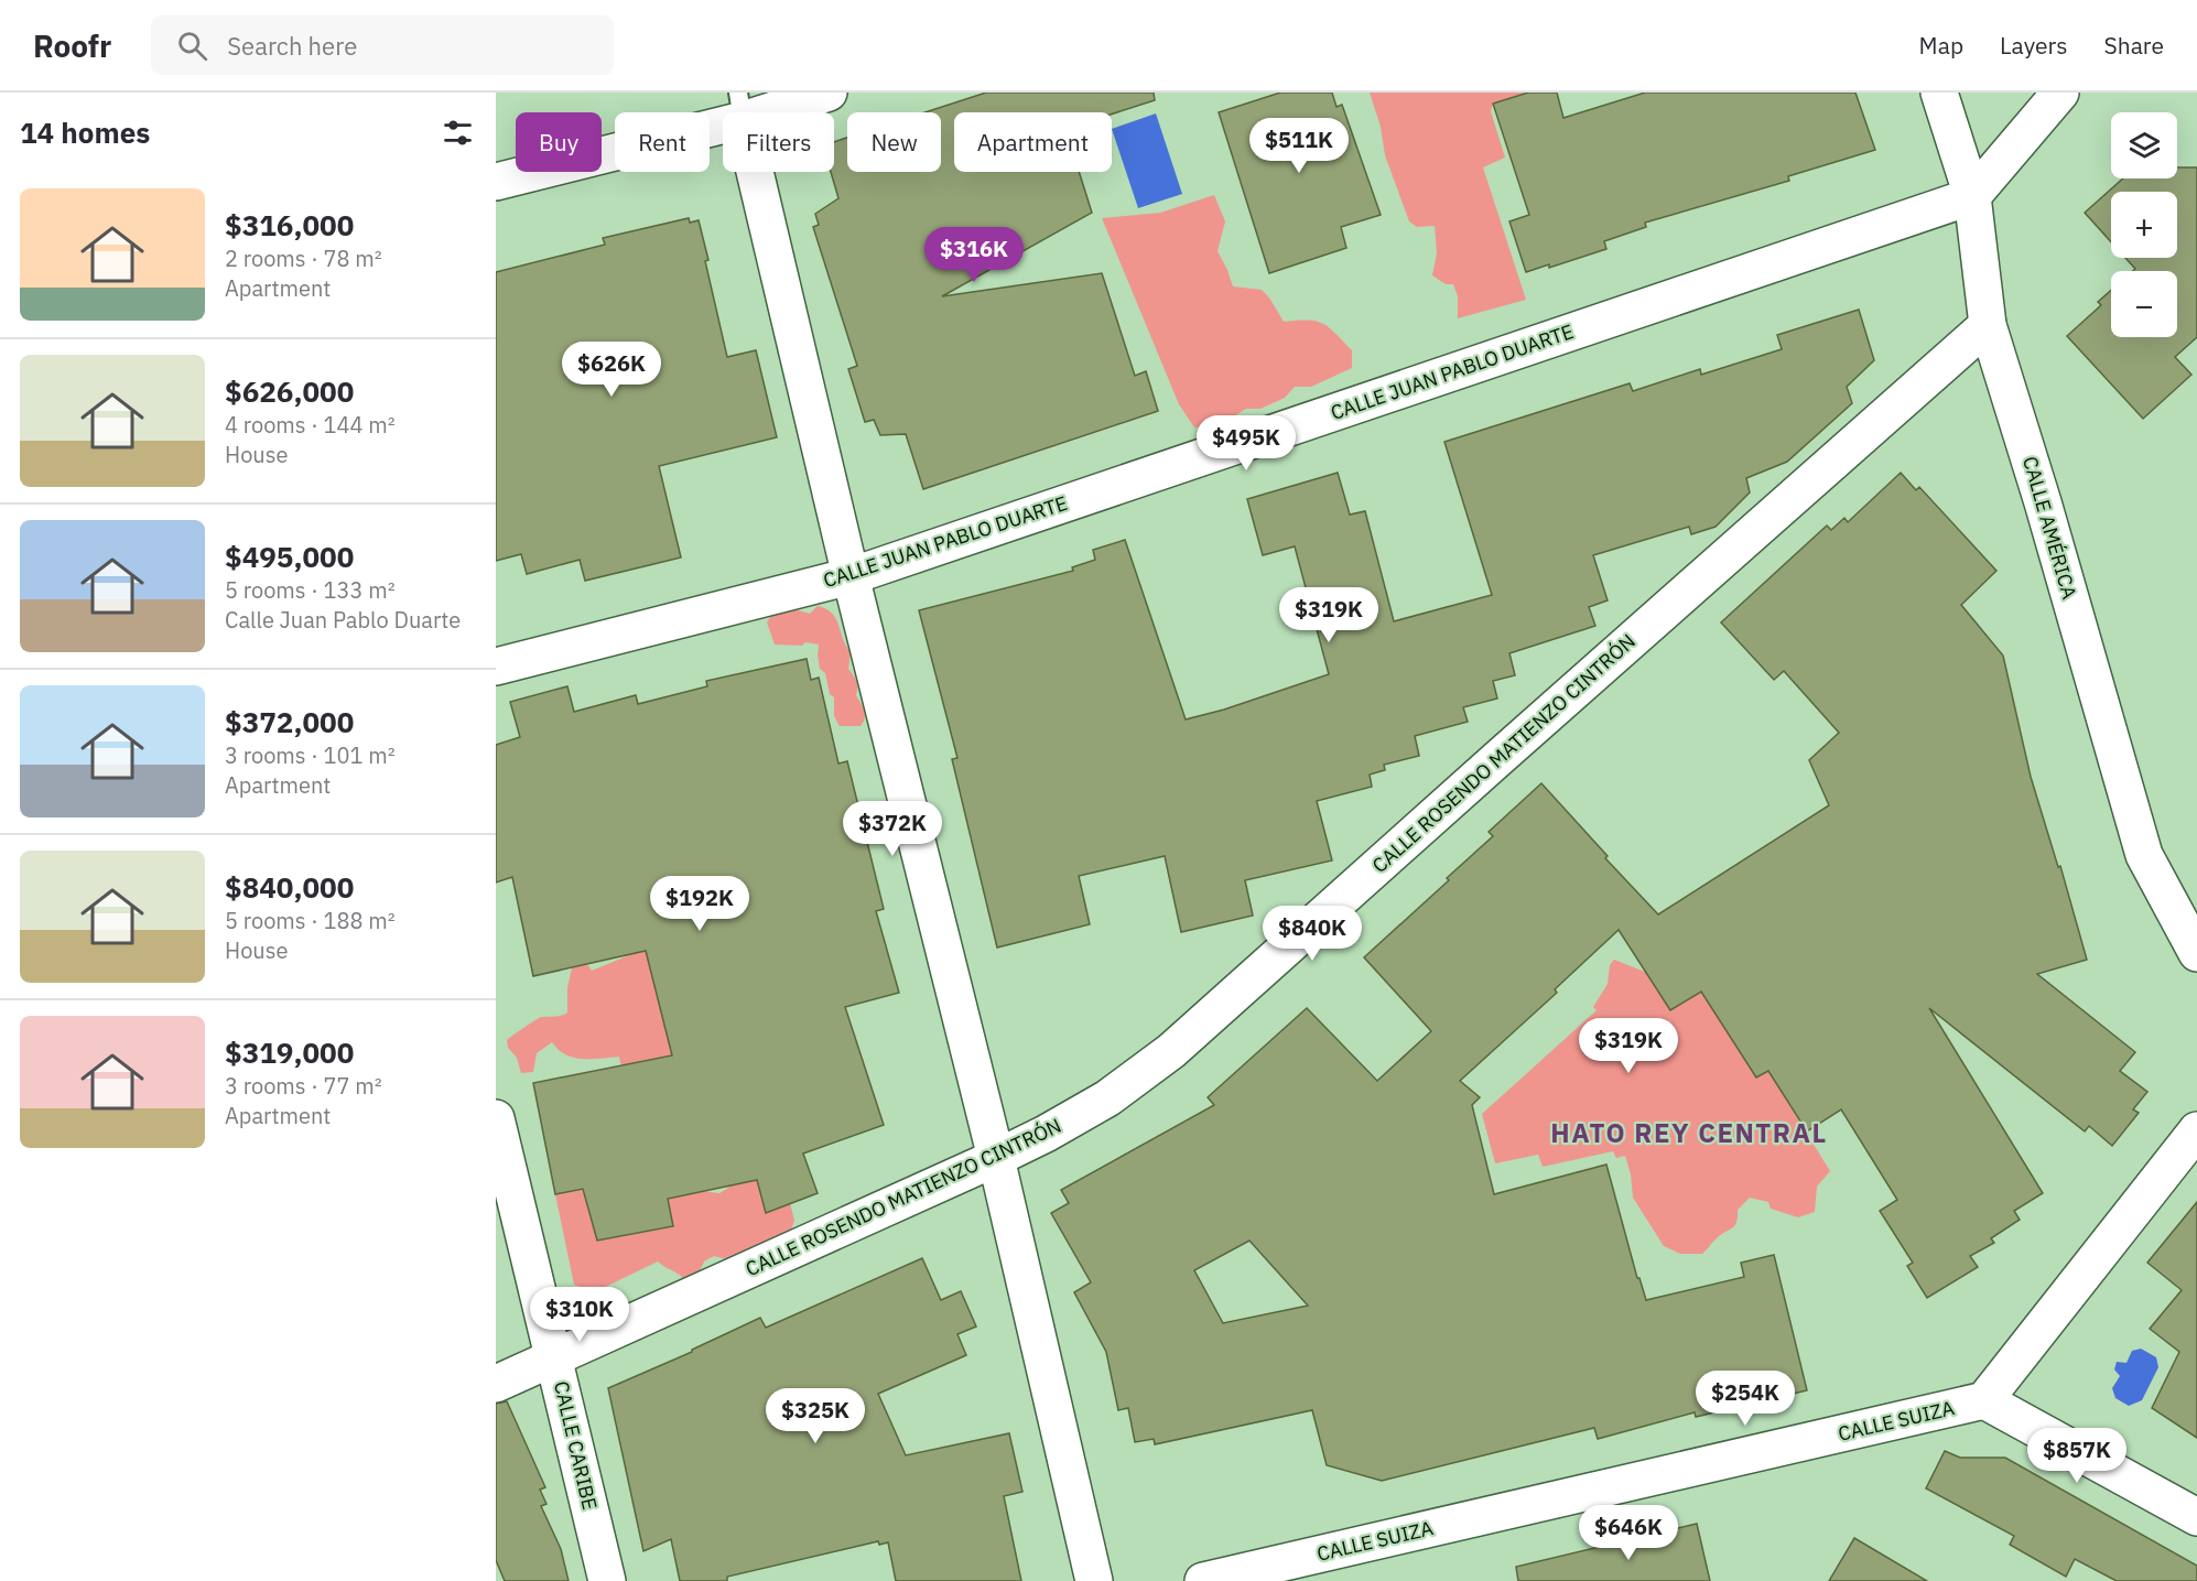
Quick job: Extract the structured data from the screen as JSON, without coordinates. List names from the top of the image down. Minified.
{"streets":{"street":["CALLE JUAN PABLO DUARTE","CALLE AMÉRICA","CALLE ROSENDO MATIENZO CINTRÓN","CALLE SUIZA","CALLE CARIBE"]},"crossings":[["CALLE JUAN PABLO DUARTE","CALLE AMÉRICA"],["CALLE AMÉRICA","CALLE ROSENDO MATIENZO CINTRÓN"],["CALLE ROSENDO MATIENZO CINTRÓN","CALLE CARIBE"]],"districts":["HATO REY CENTRAL"],"page":{"header":"Roofr","search":"Search here","nav":["Map","Layers","Share"],"heading":"14 homes","map_buttons":["+","−"],"chip":["Buy","Rent","Filters","New","Apartment"],"price":["$511K","$316K","$626K","$495K","$319K","$372K","$192K","$840K","$319K","$310K","$254K","$325K","$857K","$646K"],"list":[{"name":"$316,000","note":"2 rooms · 78 m² · Apartment"},{"name":"$626,000","note":"4 rooms · 144 m² · House"},{"name":"$495,000","note":"5 rooms · 133 m² · Calle Juan Pablo Duarte"},{"name":"$372,000","note":"3 rooms · 101 m² · Apartment"},{"name":"$840,000","note":"5 rooms · 188 m² · House"},{"name":"$319,000","note":"3 rooms · 77 m² · Apartment"}]}}
